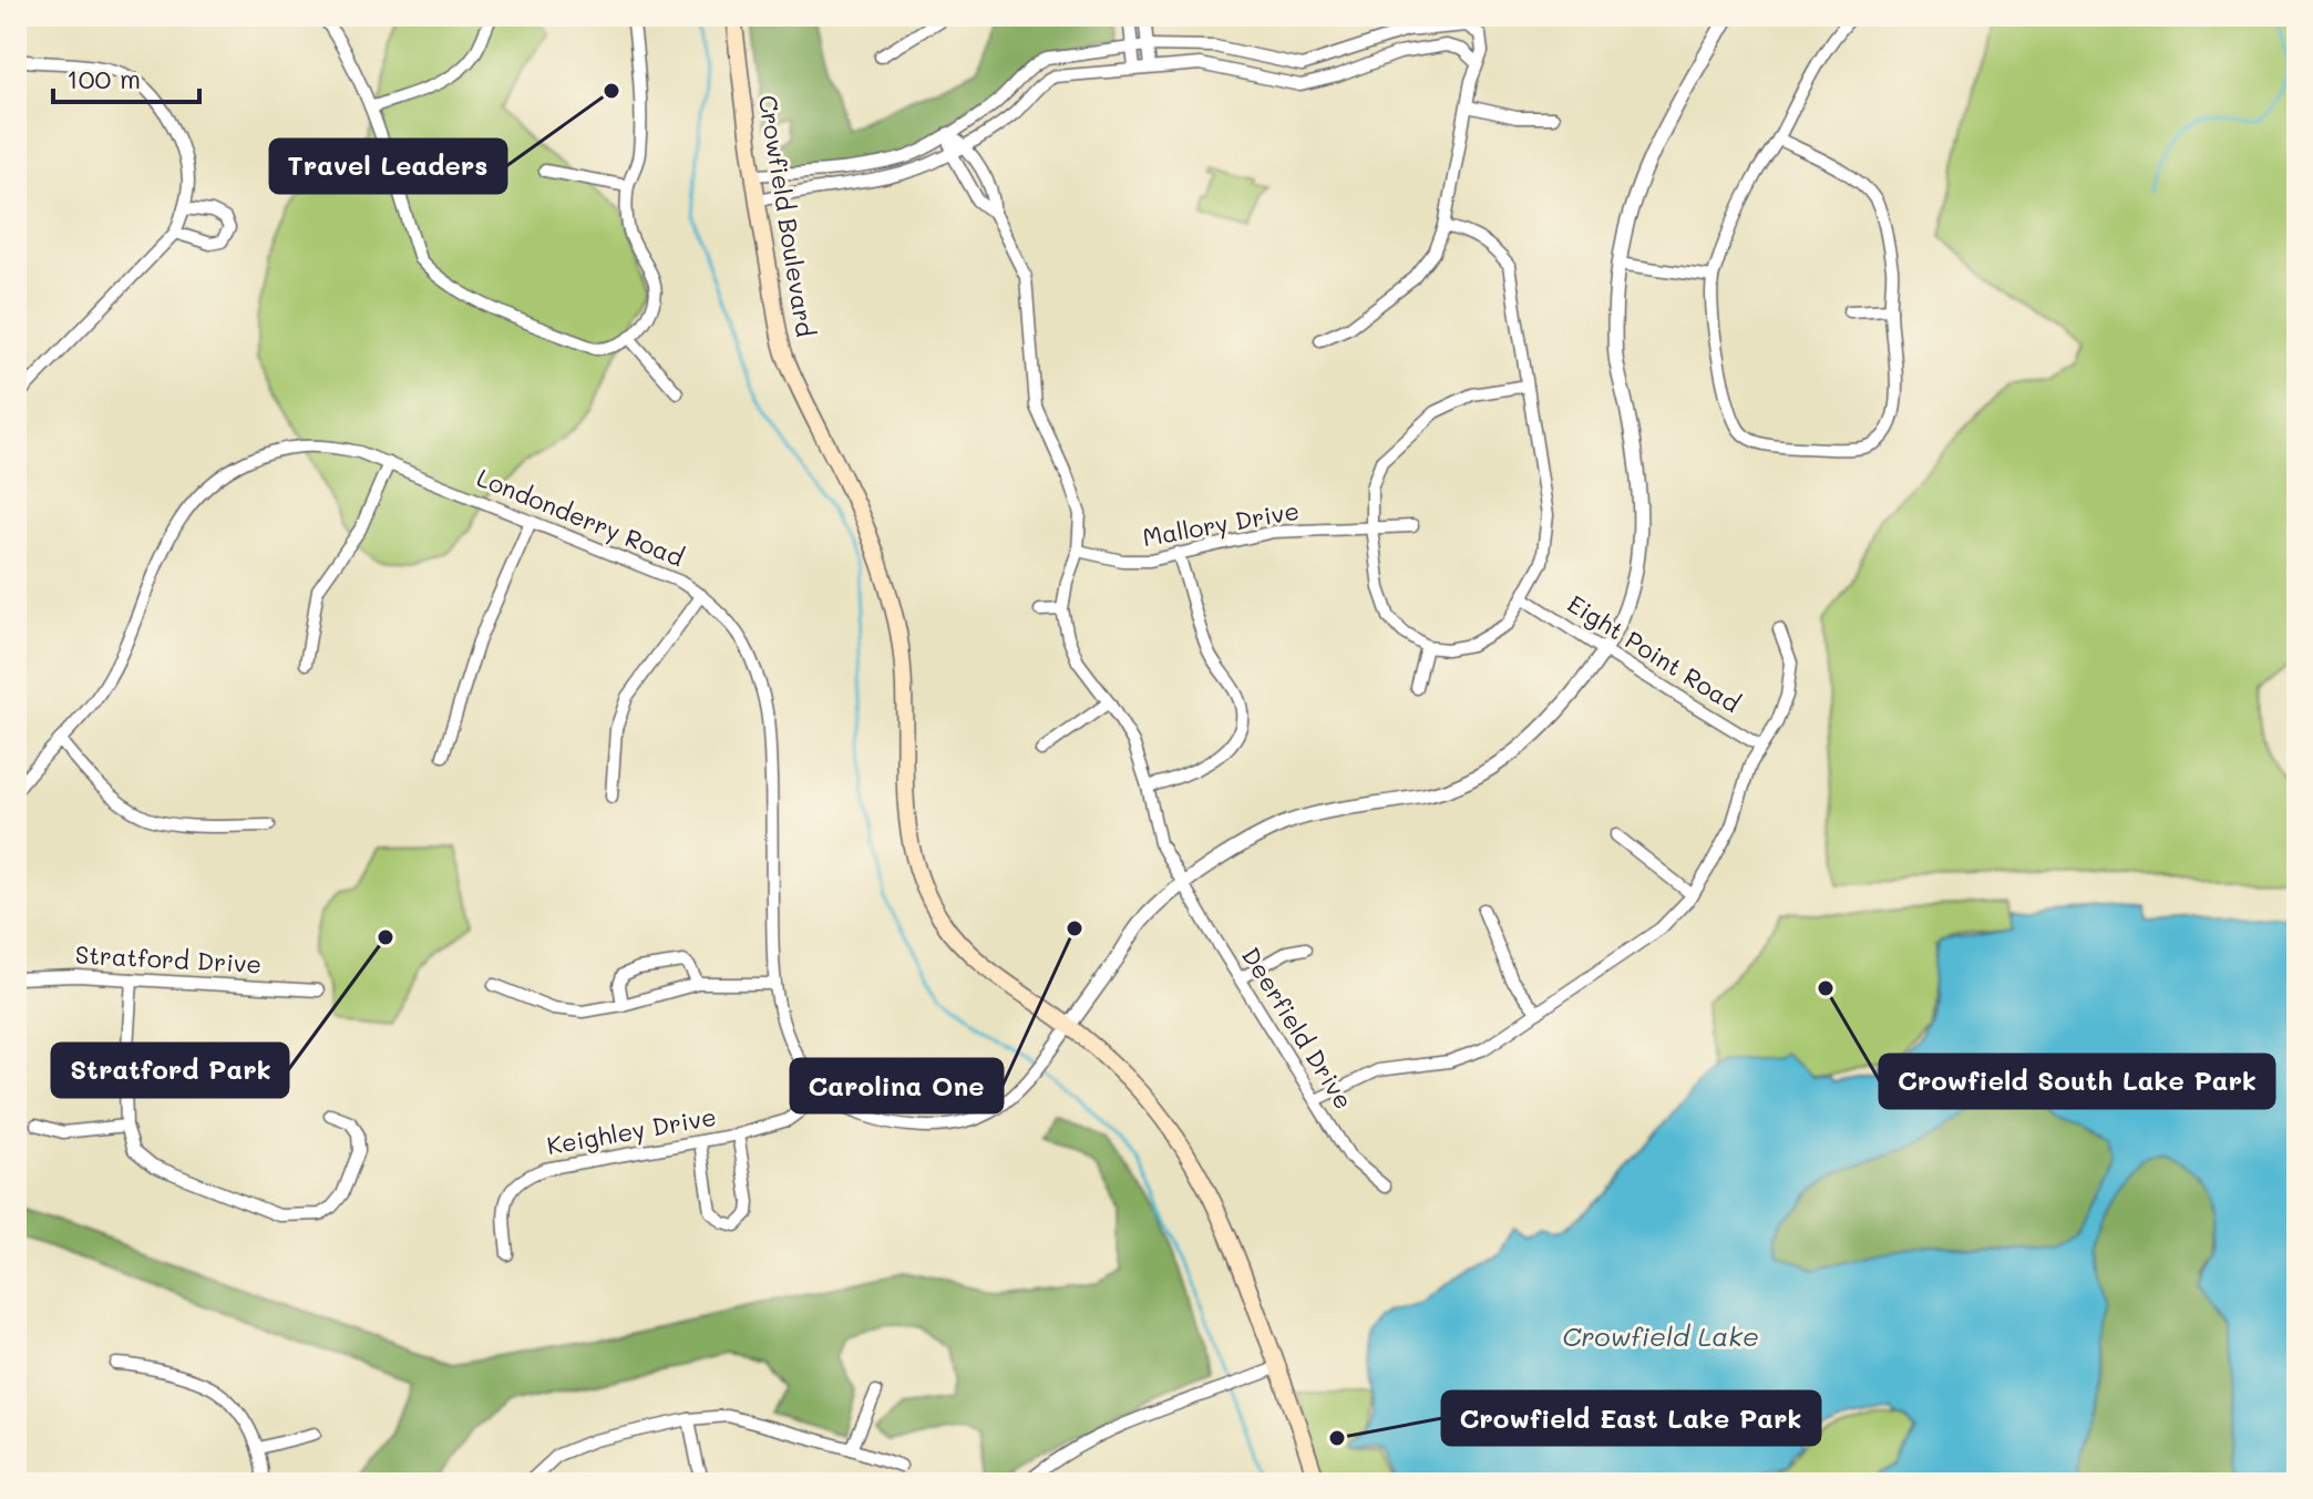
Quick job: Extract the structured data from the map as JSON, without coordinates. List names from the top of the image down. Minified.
{"streets":{"main road":["Crowfield Boulevard"],"street":["Londonderry Road","Mallory Drive","Eight Point Road","Stratford Drive","Deerfield Drive","Keighley Drive"]},"crossings":[["Crowfield Boulevard","Londonderry Road"],["Londonderry Road","Keighley Drive"],["Mallory Drive","Eight Point Road"]],"water":["Crowfield Lake"],"places":["Travel Leaders","Carolina One","Stratford Park","Crowfield South Lake Park","Crowfield East Lake Park"],"scale_bar":"100 m"}
